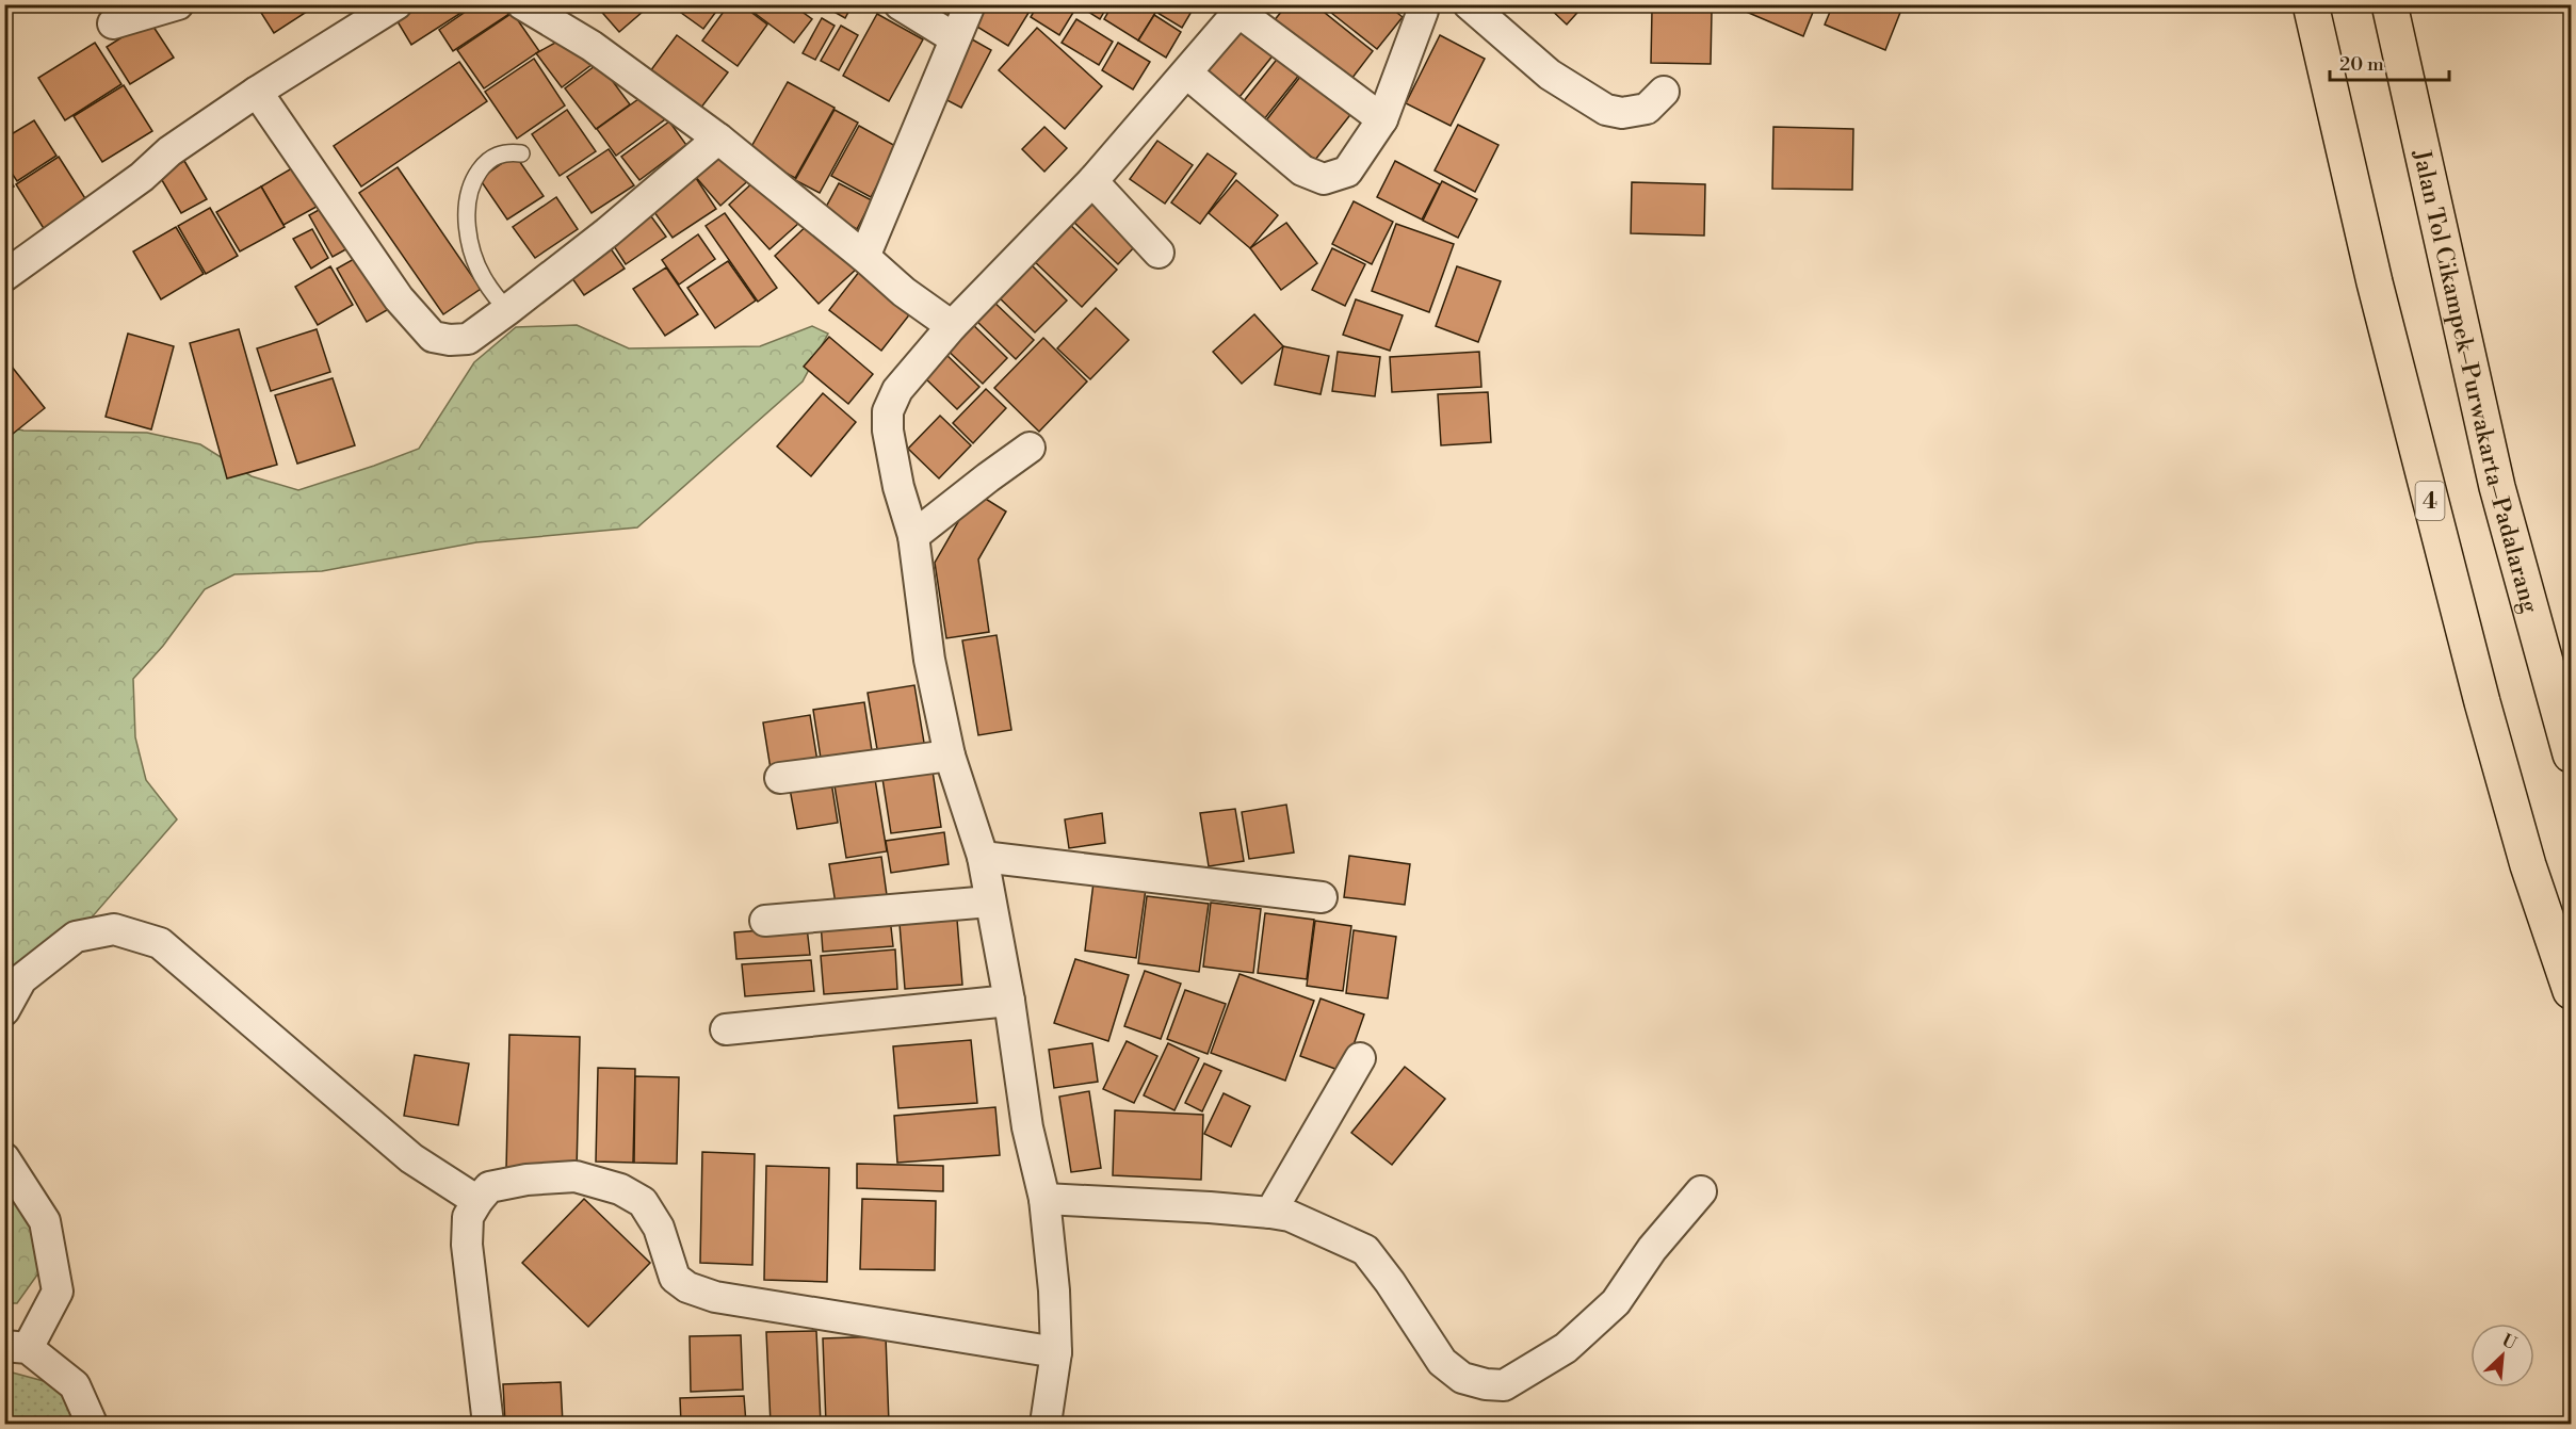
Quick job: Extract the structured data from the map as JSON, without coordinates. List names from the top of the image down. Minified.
{"streets":{"highway":["Jalan Tol Cikampek–Purwakarta–Padalarang","4"]},"scale_bar":"20 m","north":"top right"}
